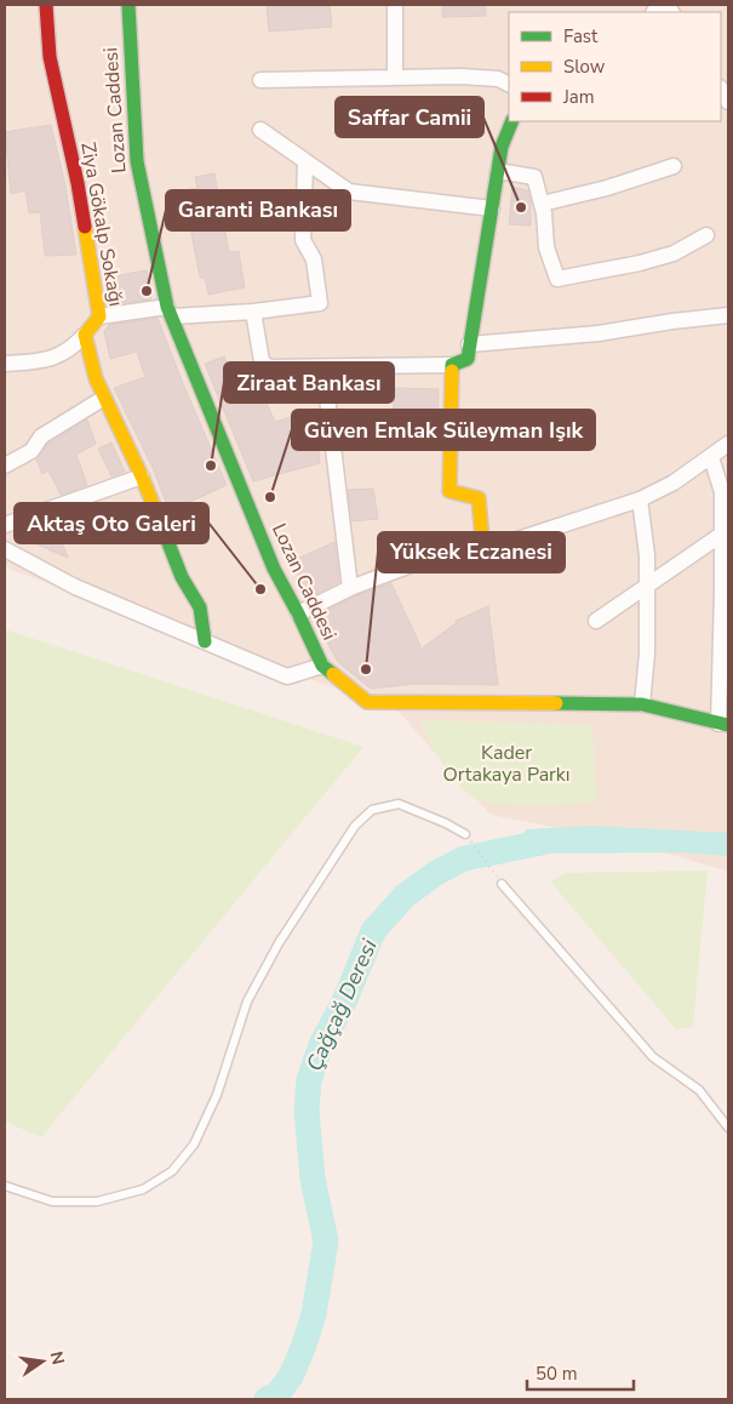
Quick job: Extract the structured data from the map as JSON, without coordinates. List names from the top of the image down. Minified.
{"streets":{"street":["Lozan Caddesi","Ziya Gökalp Sokağı"]},"water":["Çağçağ Deresi"],"parks":["Kader Ortakaya Parkı"],"places":["Saffar Camii","Garanti Bankası","Ziraat Bankası","Güven Emlak Süleyman Işık","Aktaş Oto Galeri","Yüksek Eczanesi"],"legend":["Fast","Slow","Jam"],"scale_bar":"50 m","north":"right"}
